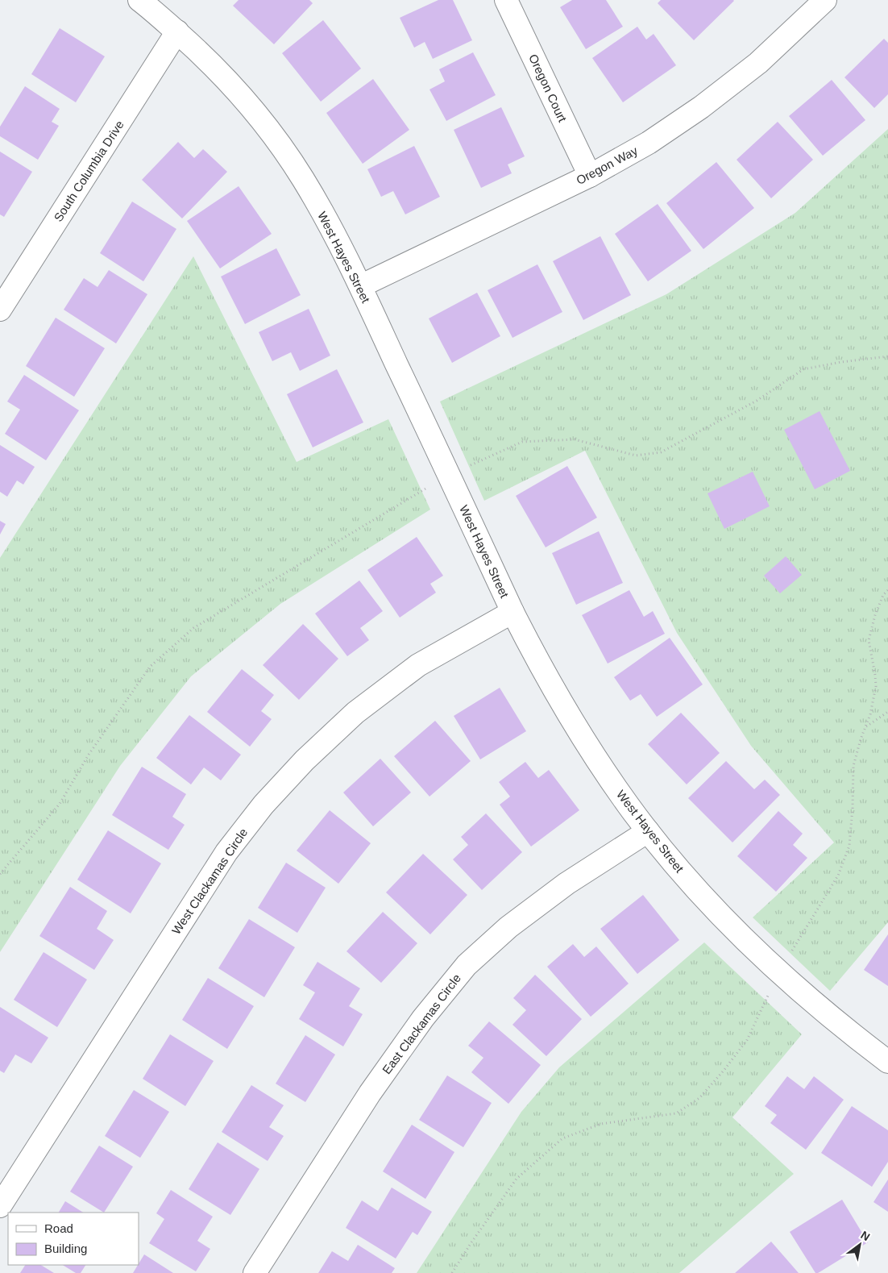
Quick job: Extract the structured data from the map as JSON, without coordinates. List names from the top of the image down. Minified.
{"streets":{"street":["Oregon Court","Oregon Way","South Columbia Drive","West Hayes Street","West Clackamas Circle","East Clackamas Circle"]},"crossings":[["Oregon Court","Oregon Way"],["Oregon Way","West Hayes Street"],["South Columbia Drive","West Hayes Street"],["West Hayes Street","West Clackamas Circle"],["West Hayes Street","East Clackamas Circle"]],"legend":["Road","Building"],"north":"top right"}
